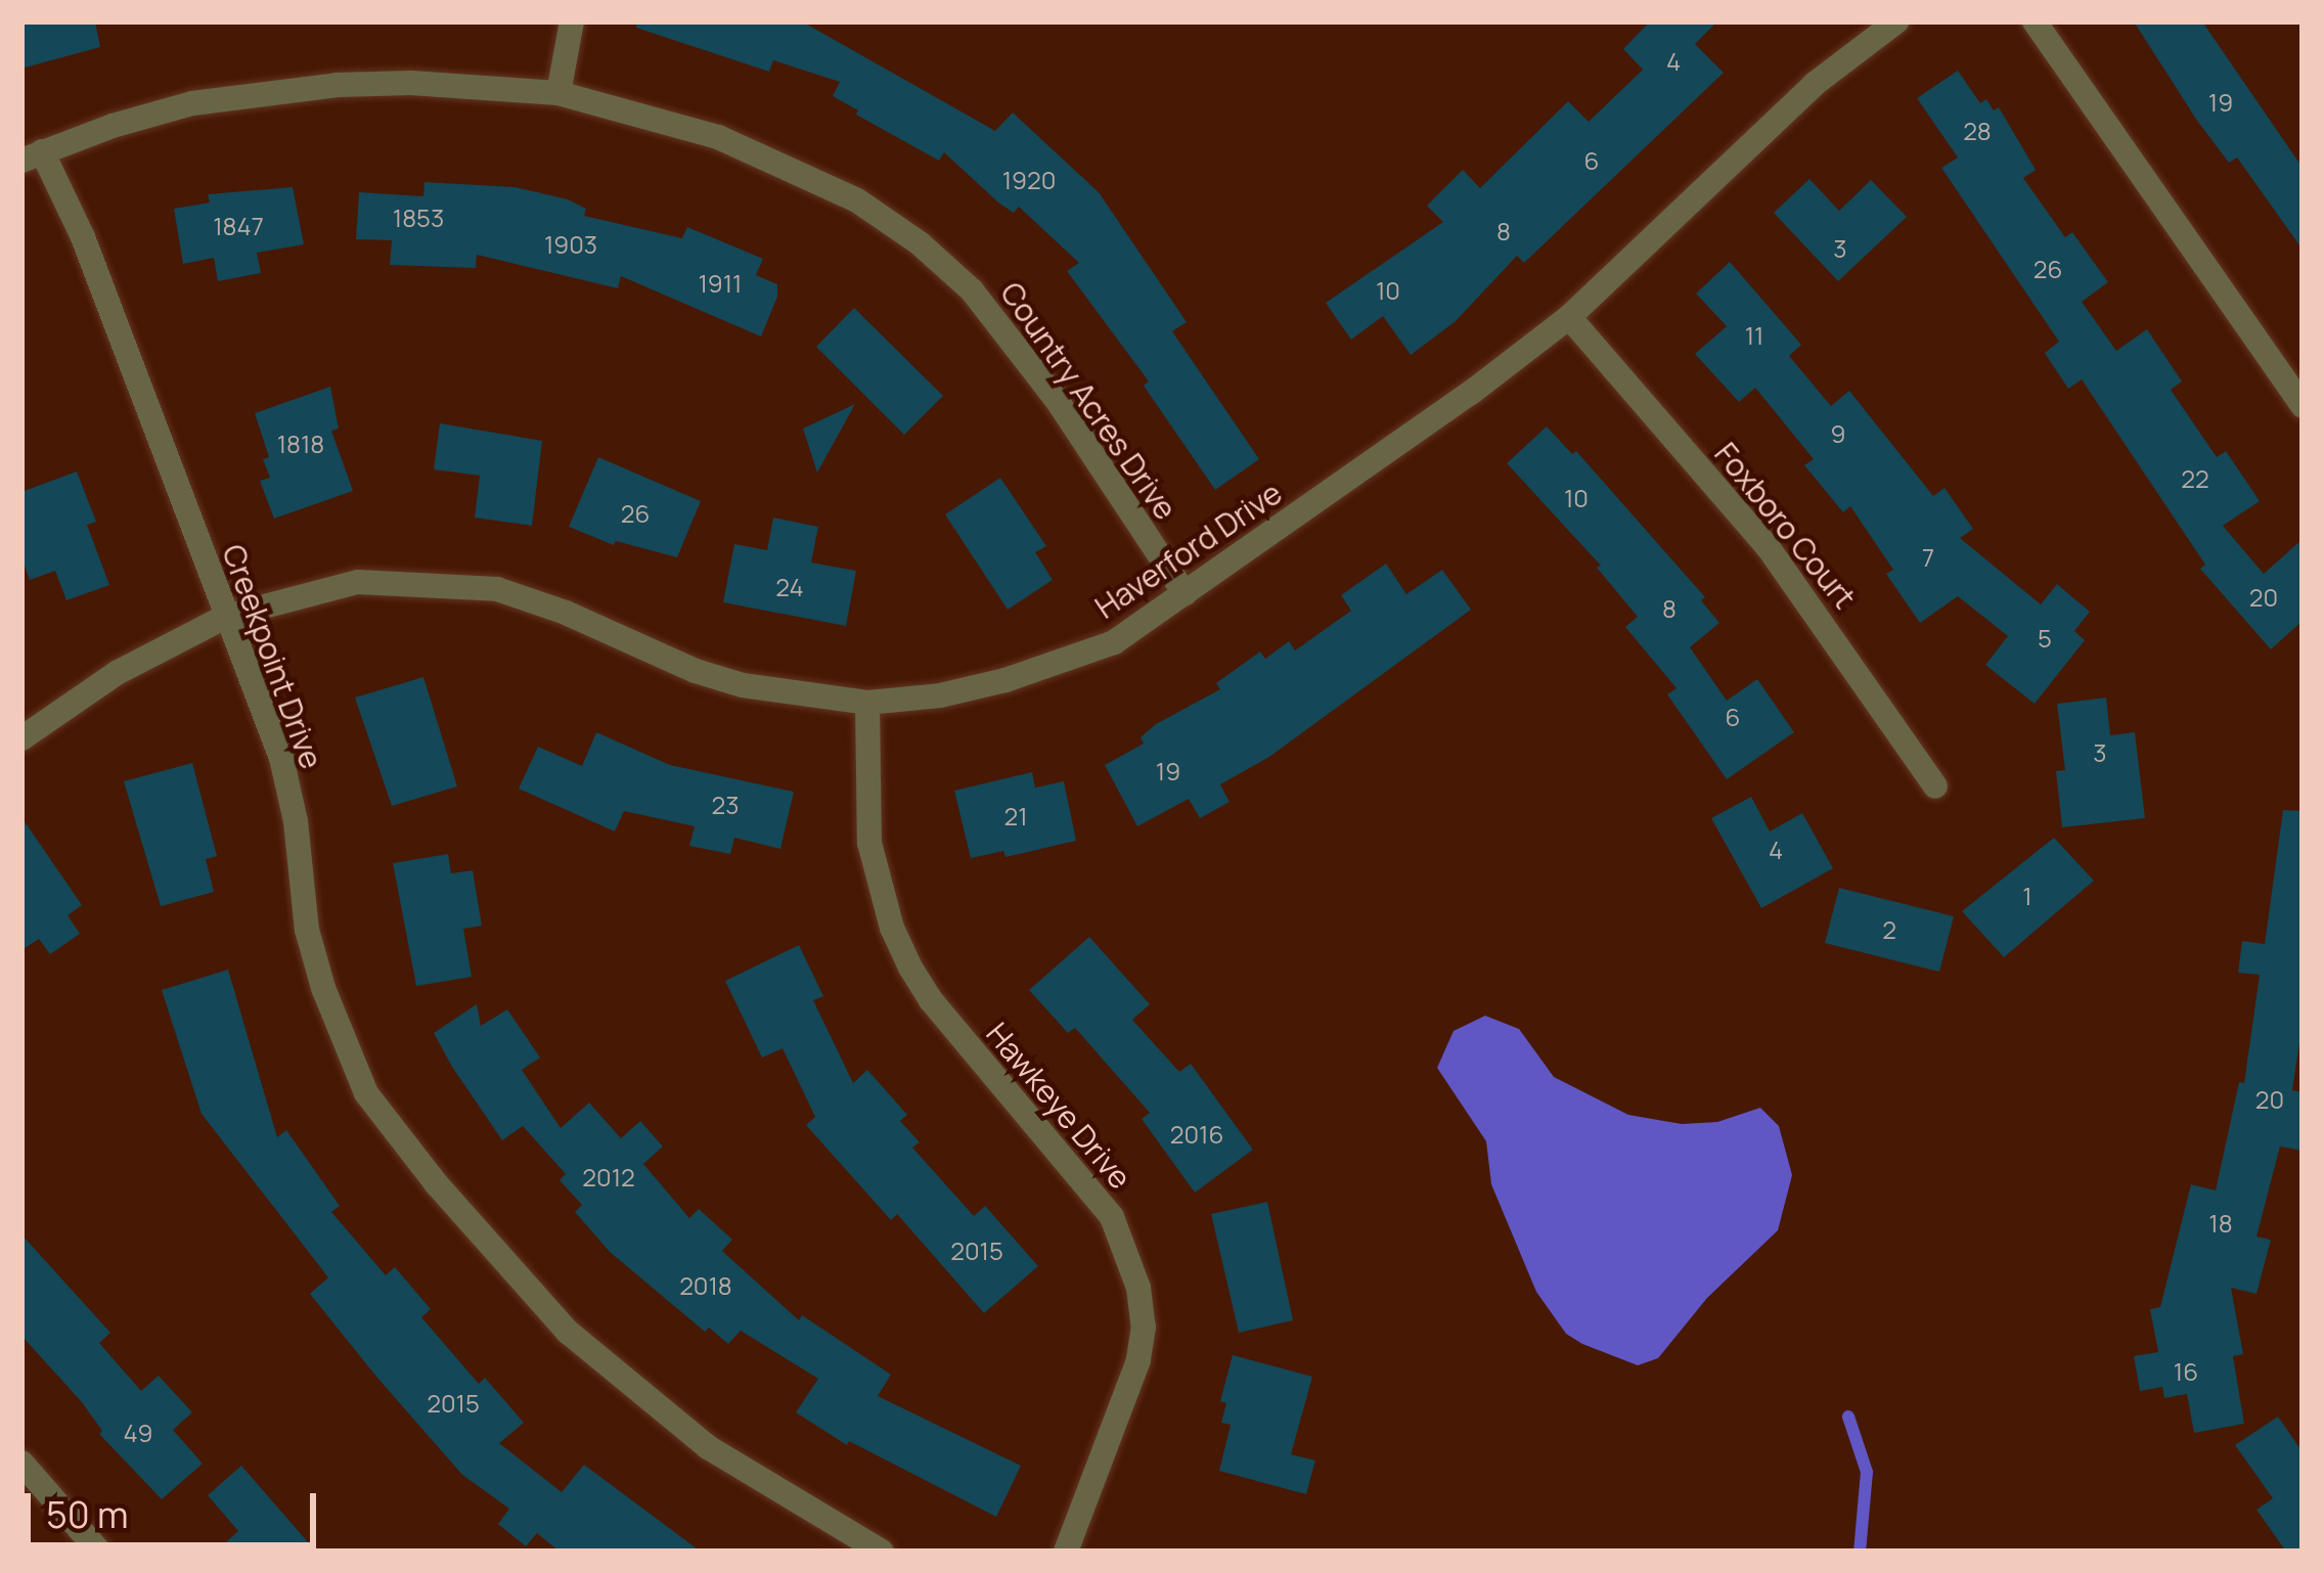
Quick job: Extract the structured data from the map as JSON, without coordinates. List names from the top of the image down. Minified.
{"streets":{"street":["Country Acres Drive","Foxboro Court","Haverford Drive","Creekpoint Drive","Hawkeye Drive"]},"crossings":[["Country Acres Drive","Haverford Drive"],["Country Acres Drive","Creekpoint Drive"],["Foxboro Court","Haverford Drive"],["Haverford Drive","Creekpoint Drive"],["Haverford Drive","Hawkeye Drive"]],"house_numbers":["4","19","28","6","1920","1853","1847","8","1903","3","26","1911","10","11","9","1818","22","10","26","7","24","20","8","5","6","3","19","23","21","4","1","2","20","2016","2012","18","2015","2018","16","2015","49"],"scale_bar":"50 m"}
